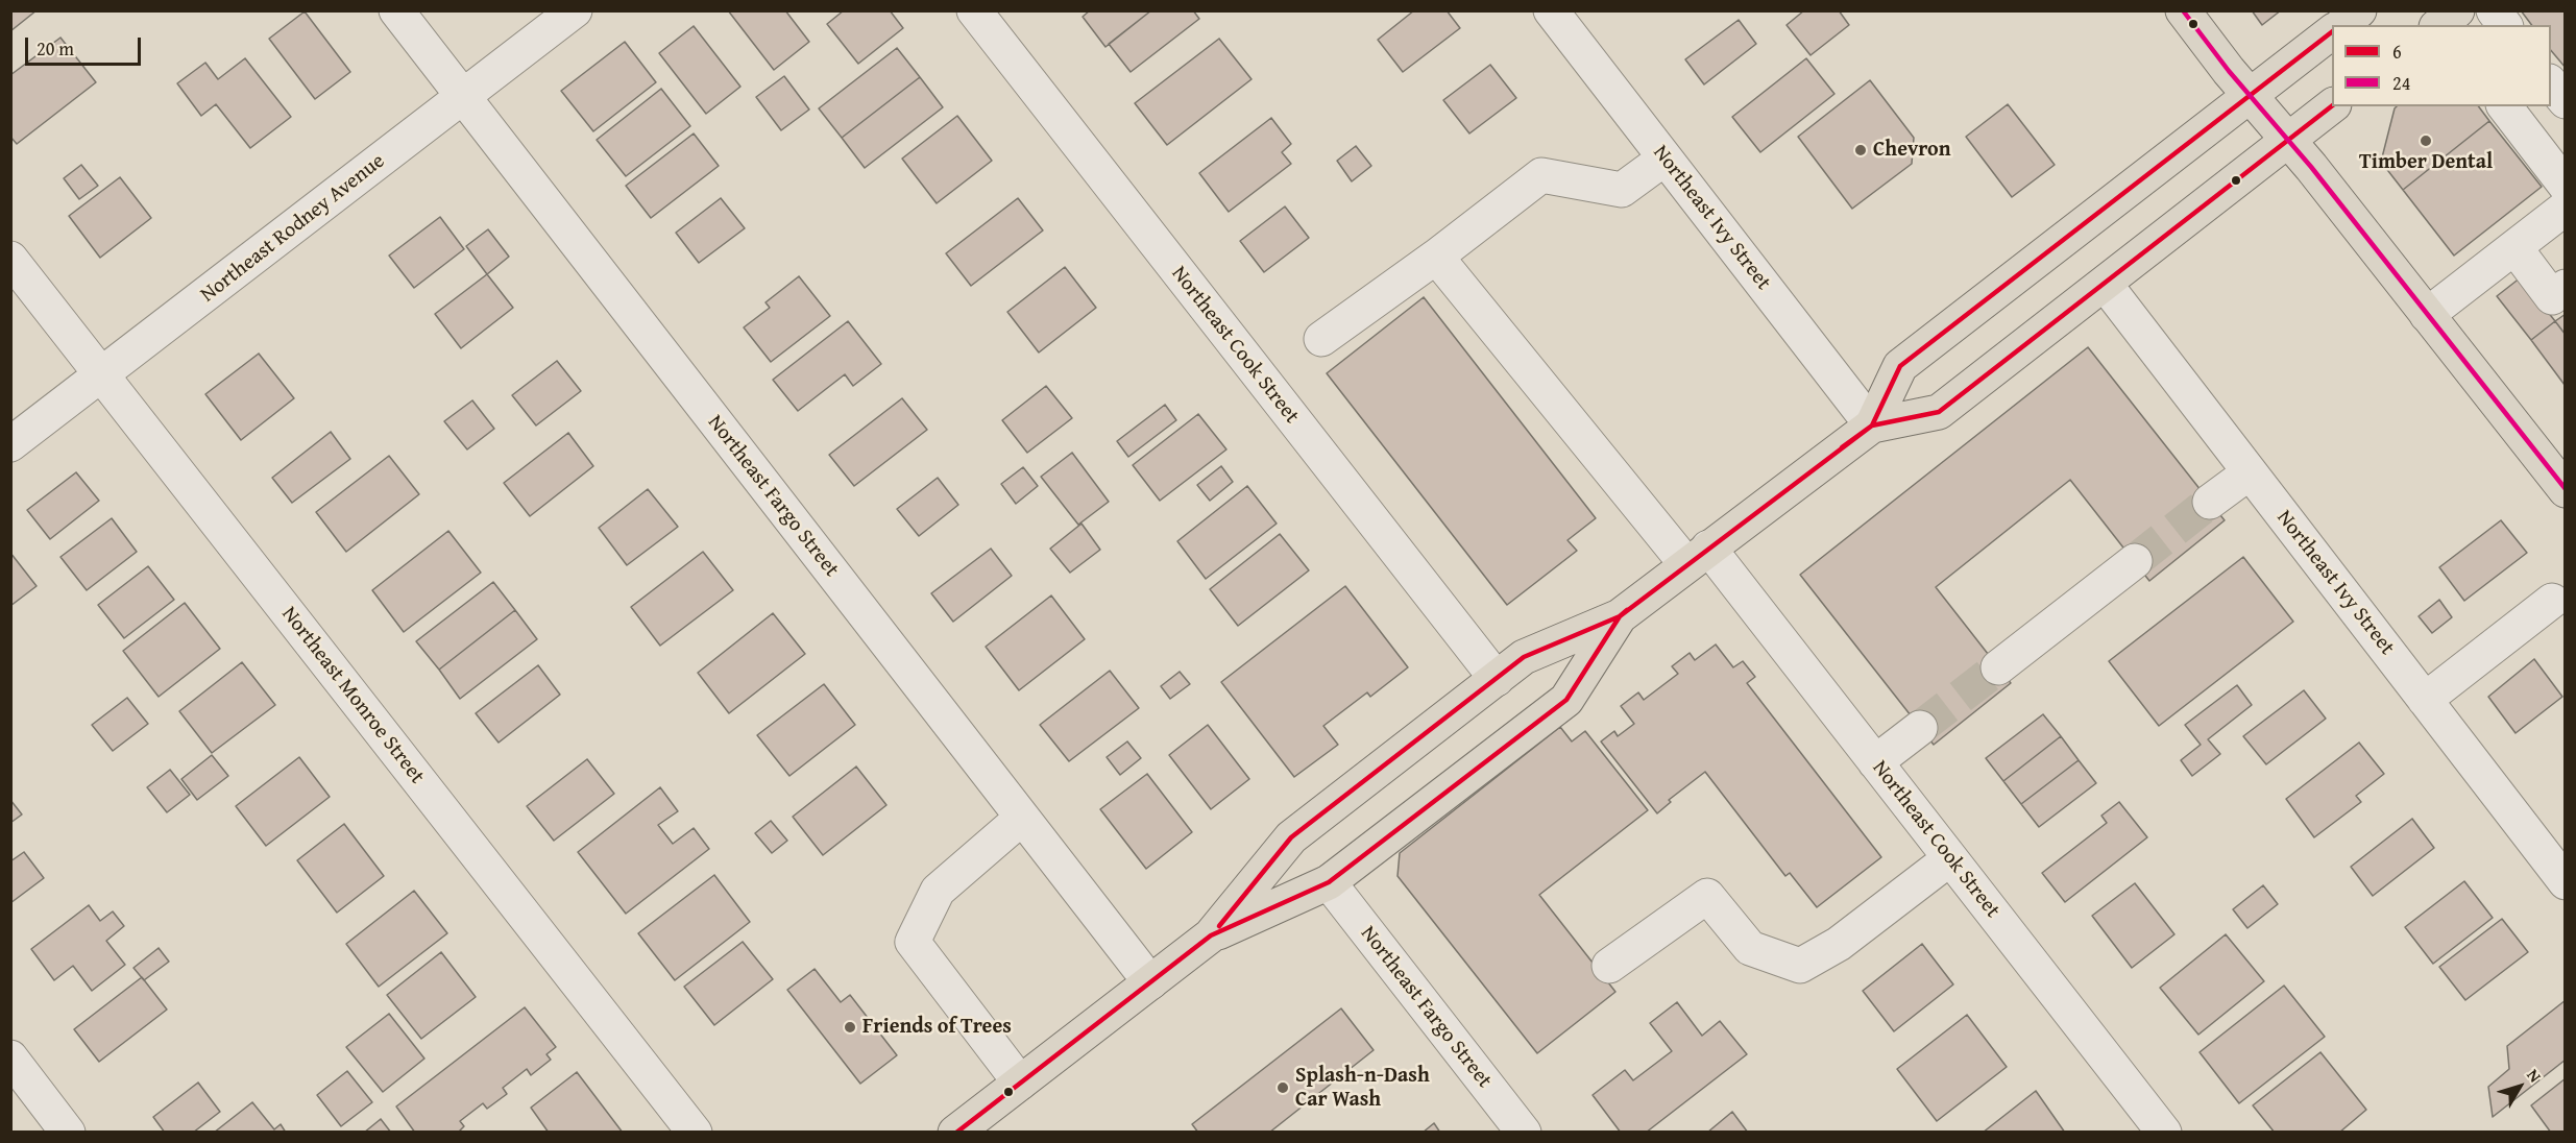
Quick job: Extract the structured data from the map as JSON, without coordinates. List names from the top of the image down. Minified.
{"streets":{"street":["Northeast Ivy Street","Northeast Rodney Avenue","Northeast Cook Street","Northeast Fargo Street","Northeast Monroe Street"]},"crossings":[["Northeast Rodney Avenue","Northeast Fargo Street"],["Northeast Rodney Avenue","Northeast Monroe Street"]],"places":["Timber Dental","Chevron","Friends of Trees","Splash-n-Dash Car Wash"],"lines":["transit line 24","transit line 6"],"legend":["6","24"],"scale_bar":"20 m","north":"top right"}
